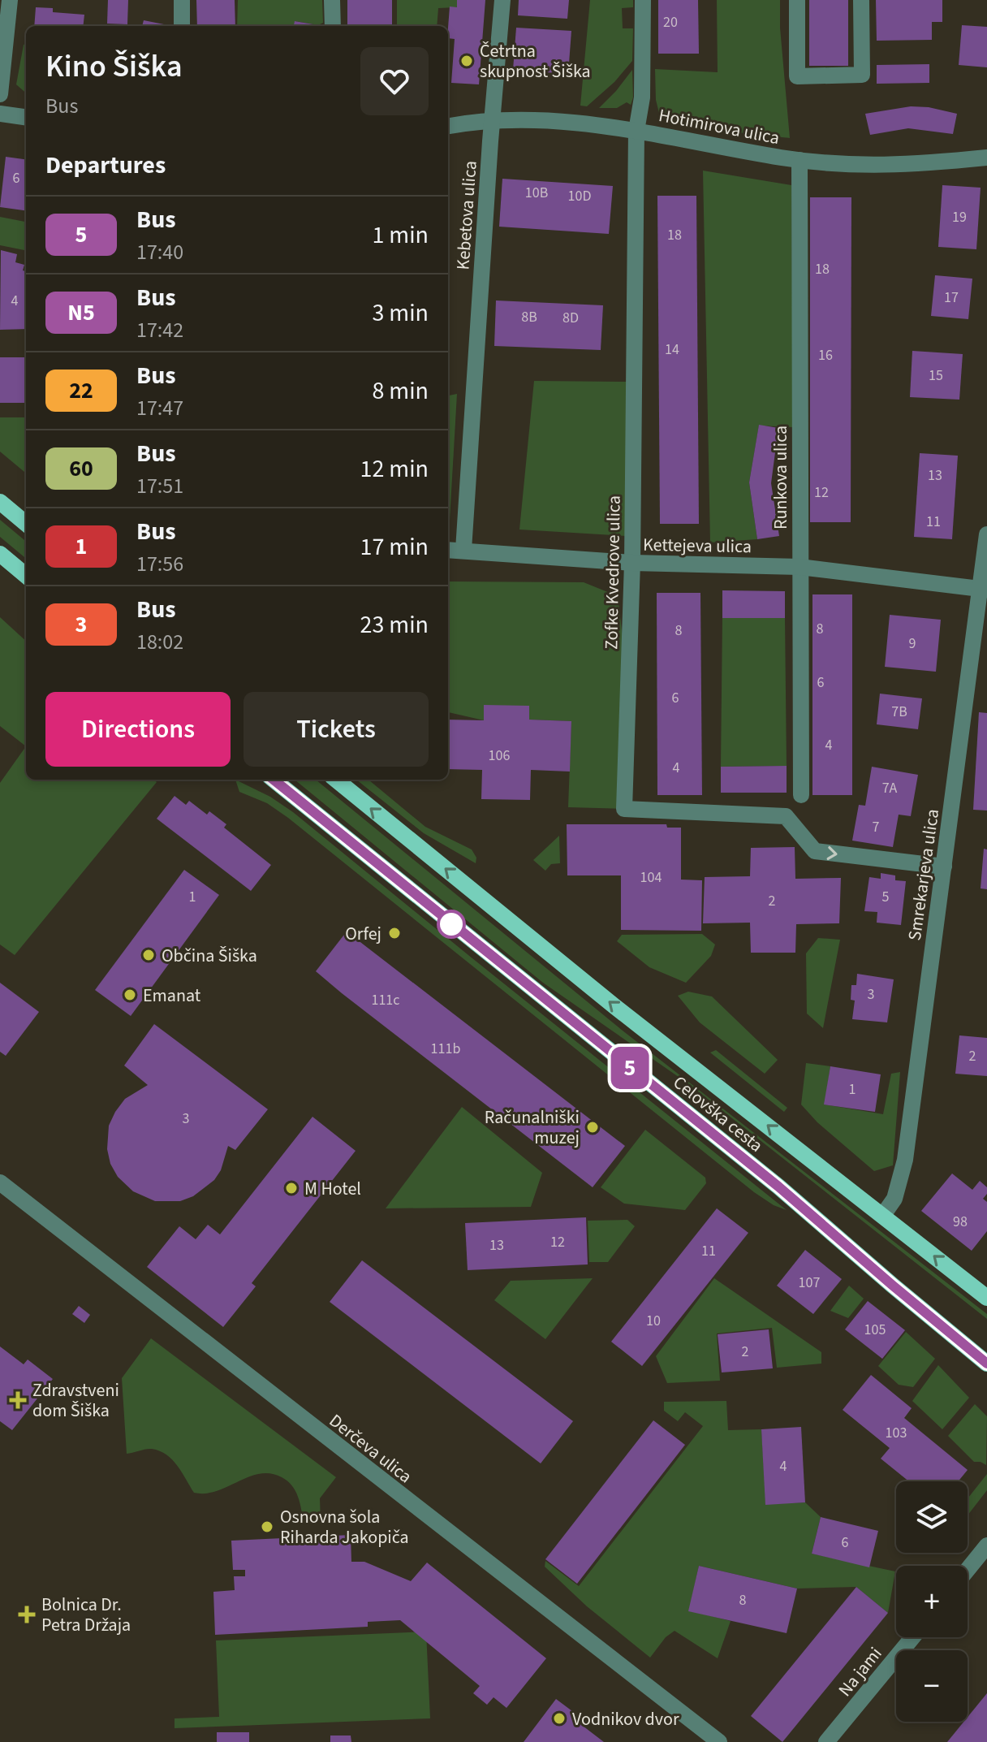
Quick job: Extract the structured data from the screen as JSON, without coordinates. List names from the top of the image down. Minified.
{"streets":{"main road":["Celovška cesta"],"street":["Hotimirova ulica","Kebetova ulica","Runkova ulica","Kettejeva ulica","Zofke Kvedrove ulica","Smrekarjeva ulica","Derčeva ulica","Na jami"]},"crossings":[["Hotimirova ulica","Kebetova ulica"],["Hotimirova ulica","Runkova ulica"],["Hotimirova ulica","Zofke Kvedrove ulica"],["Kebetova ulica","Kettejeva ulica"],["Runkova ulica","Kettejeva ulica"],["Kettejeva ulica","Zofke Kvedrove ulica"],["Kettejeva ulica","Smrekarjeva ulica"],["Zofke Kvedrove ulica","Smrekarjeva ulica"],["Smrekarjeva ulica","Celovška cesta"]],"places":{"other":["Četrtna skupnost Šiška","Orfej","Občina Šiška","Emanat","Računalniški muzej","M Hotel","Osnovna šola Riharda Jakopiča","Vodnikov dvor"],"health":["Zdravstveni dom Šiška","Bolnica Dr. Petra Držaja"]},"lines":["bus line 5"],"house_numbers":["20","6","10B","10D","19","18","18","17","4","8B","8D","14","16","15","13","12","11","8","8","9","6","6","7B","4","106","4","7A","7","104","1","5","2","3","111c","111b","2","1","3","98","12","13","11","107","10","105","2","103","4","6","8"],"page":{"on_map":"5","heading":[["Kino Šiška","Bus"],"Departures"],"list":[{"mark":"5","name":"Bus","note":"17:40","value":"1 min"},{"mark":"N5","name":"Bus","note":"17:42","value":"3 min"},{"mark":"22","name":"Bus","note":"17:47","value":"8 min"},{"mark":"60","name":"Bus","note":"17:51","value":"12 min"},{"mark":"1","name":"Bus","note":"17:56","value":"17 min"},{"mark":"3","name":"Bus","note":"18:02","value":"23 min"}],"buttons":["Directions","Tickets"],"map_buttons":["+","−"]}}
